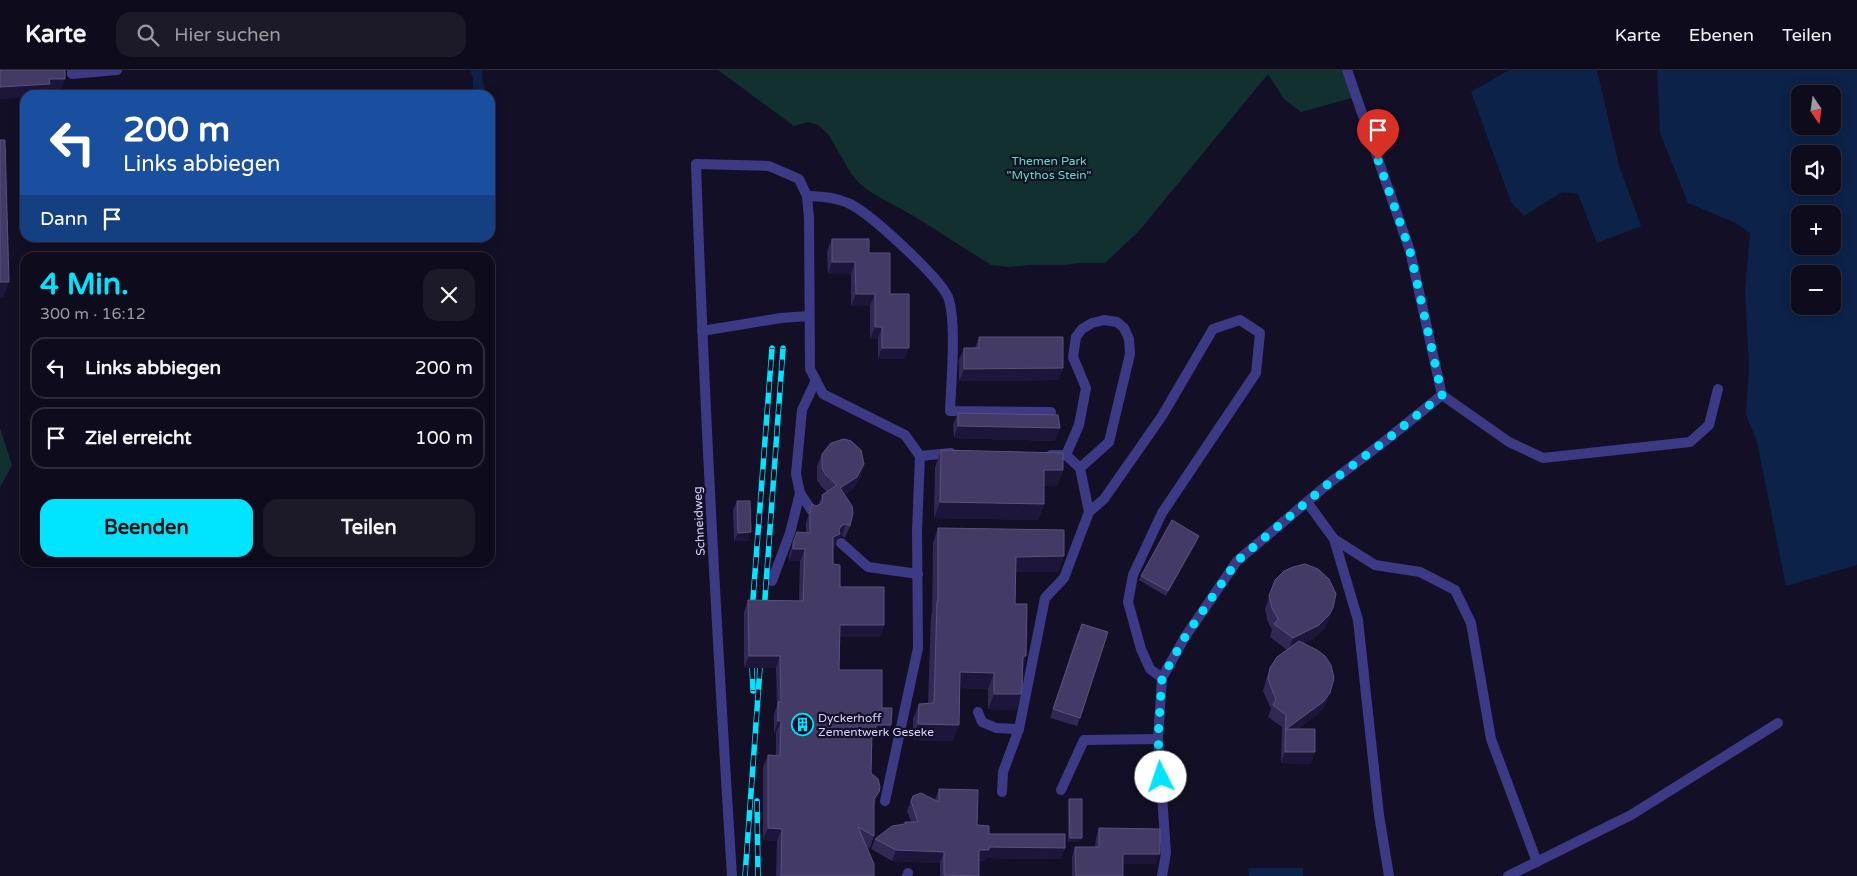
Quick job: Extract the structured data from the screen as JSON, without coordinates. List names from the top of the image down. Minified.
{"streets":{"lane":["Schneidweg"]},"parks":["Themen Park \"Mythos Stein\""],"places":{"building":["Dyckerhoff Zementwerk Geseke"]},"north":"bottom","page":{"header":"Karte","search":"Hier suchen","nav":["Karte","Ebenen","Teilen"],"map_buttons":["+","−"],"turn":["200 m","Links abbiegen"],"then":"Dann","heading":["4 Min.","300 m · 16:12"],"list":[{"name":"Links abbiegen","value":"200 m"},{"name":"Ziel erreicht","value":"100 m"}],"buttons":["Beenden","Teilen"]}}
